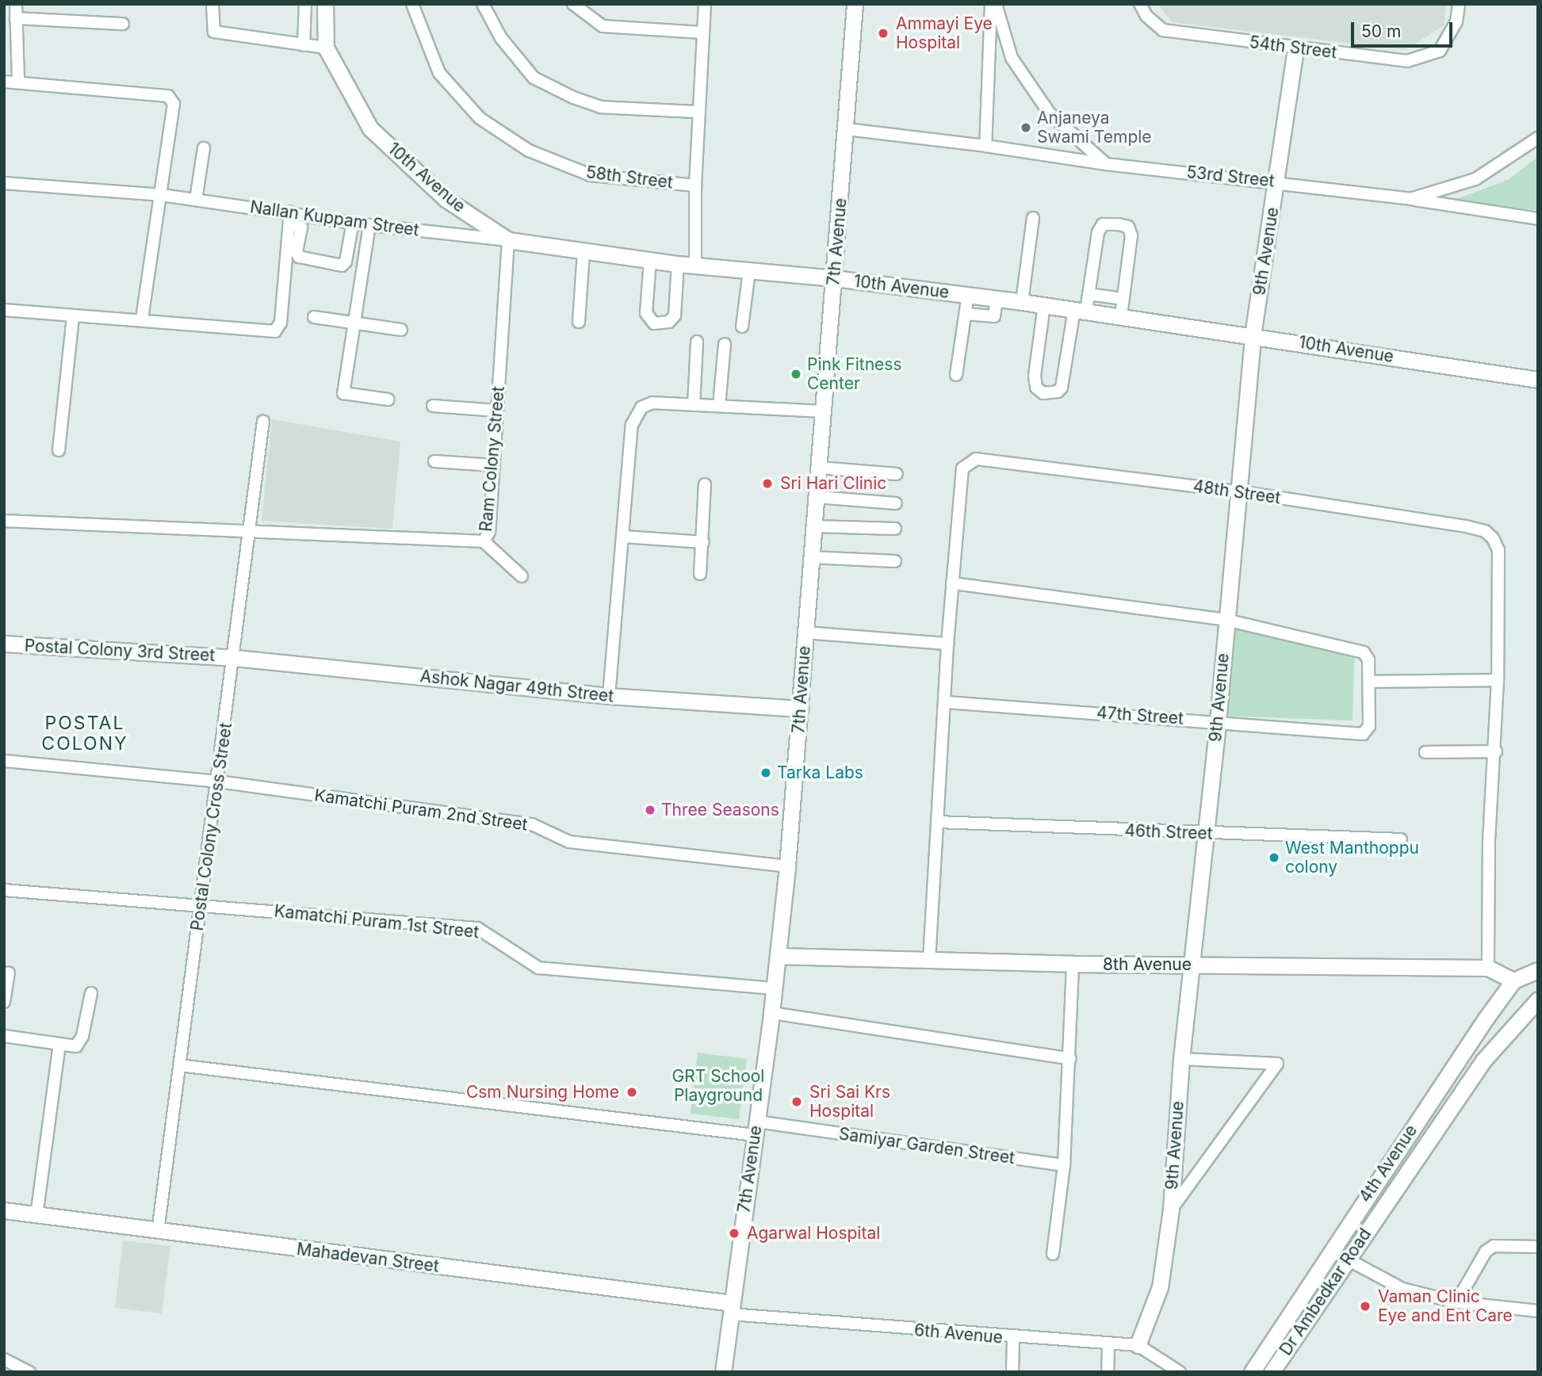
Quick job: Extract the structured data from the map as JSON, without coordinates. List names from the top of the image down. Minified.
{"streets":{"street":["54th Street","53rd Street","10th Avenue","58th Street","Nallan Kuppam Street","7th Avenue","9th Avenue","Ram Colony Street","48th Street","Postal Colony 3rd Street","Ashok Nagar 49th Street","47th Street","Kamatchi Puram 2nd Street","Postal Colony Cross Street","46th Street","Kamatchi Puram 1st Street","8th Avenue","Samiyar Garden Street","4th Avenue","Mahadevan Street","Dr Ambedkar Road","6th Avenue"]},"crossings":[["54th Street","9th Avenue"],["53rd Street","7th Avenue"],["53rd Street","9th Avenue"],["10th Avenue","Nallan Kuppam Street"],["10th Avenue","7th Avenue"],["10th Avenue","9th Avenue"],["10th Avenue","Ram Colony Street"],["Nallan Kuppam Street","Ram Colony Street"],["7th Avenue","Ashok Nagar 49th Street"],["7th Avenue","Kamatchi Puram 2nd Street"],["7th Avenue","Kamatchi Puram 1st Street"],["7th Avenue","8th Avenue"],["7th Avenue","Samiyar Garden Street"],["7th Avenue","Mahadevan Street"],["7th Avenue","6th Avenue"],["9th Avenue","48th Street"],["9th Avenue","47th Street"],["9th Avenue","46th Street"],["9th Avenue","8th Avenue"],["9th Avenue","6th Avenue"],["Ram Colony Street","Postal Colony Cross Street"],["Postal Colony 3rd Street","Ashok Nagar 49th Street"],["Postal Colony 3rd Street","Postal Colony Cross Street"],["Ashok Nagar 49th Street","Postal Colony Cross Street"],["Kamatchi Puram 2nd Street","Postal Colony Cross Street"],["Postal Colony Cross Street","Kamatchi Puram 1st Street"],["Postal Colony Cross Street","Samiyar Garden Street"],["Postal Colony Cross Street","Mahadevan Street"],["8th Avenue","4th Avenue"],["Mahadevan Street","6th Avenue"]],"districts":["POSTAL COLONY"],"parks":["GRT School Playground"],"places":["Ammayi Eye Hospital","Anjaneya Swami Temple","Pink Fitness Center","Sri Hari Clinic","Tarka Labs","Three Seasons","West Manthoppu colony","Csm Nursing Home","Sri Sai Krs Hospital","Agarwal Hospital","Vaman Clinic Eye and Ent Care"],"scale_bar":"50 m"}
